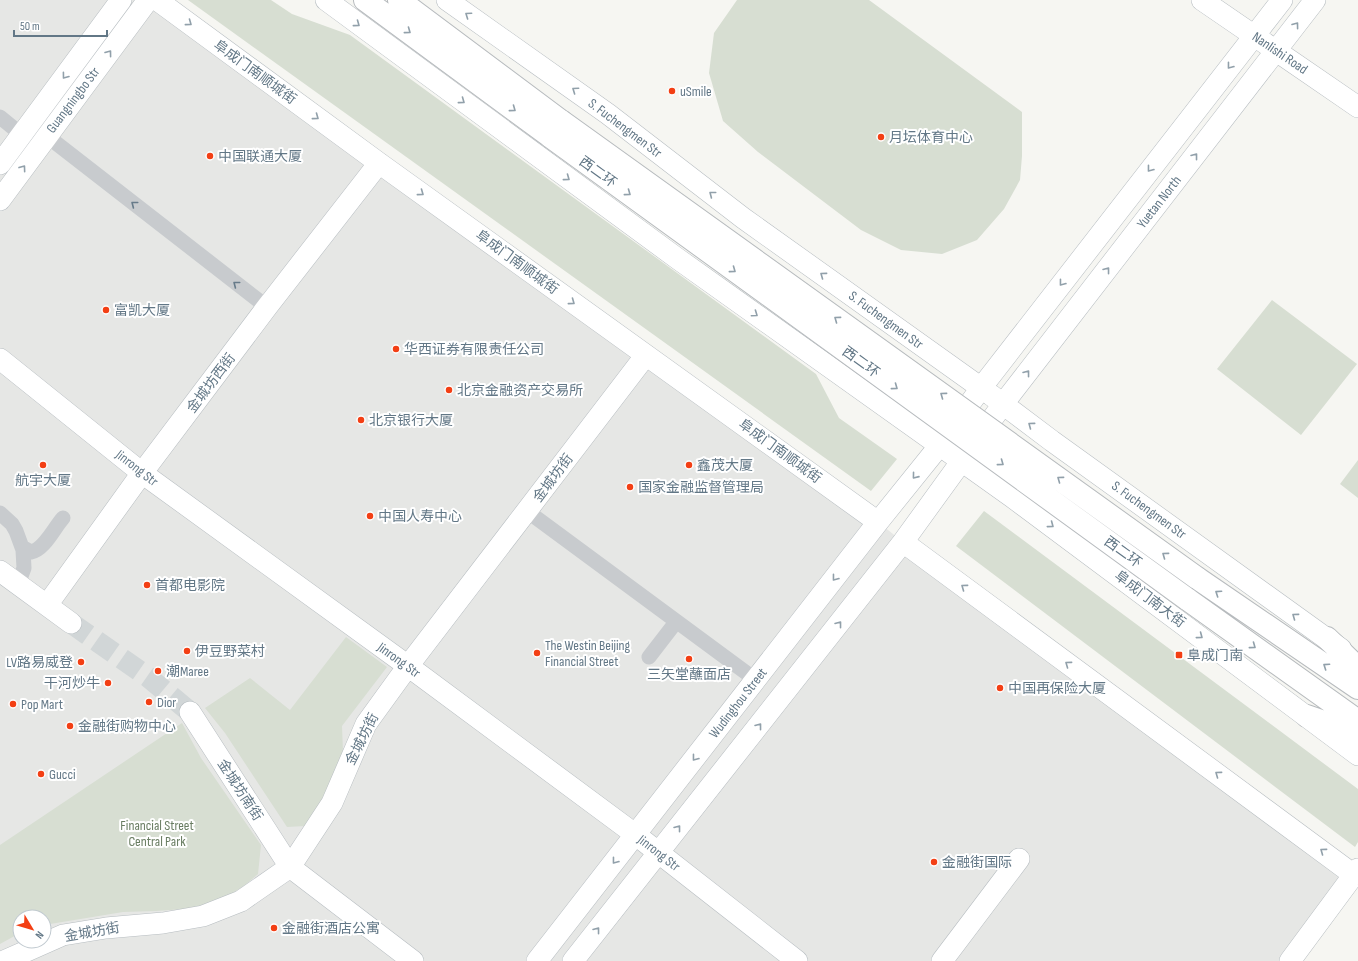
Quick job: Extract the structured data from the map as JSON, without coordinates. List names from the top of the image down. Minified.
{"streets":{"highway":["西二环"],"street":["Nanlishi Road","阜成门南顺城街","Guangningbo Str","S. Fuchengmen Str","Yuetan North","金城坊西街","Jinrong Str","金城坊街","阜成门南大街","Wudinghou Street","金城坊南街"]},"crossings":[["Nanlishi Road","Yuetan North"],["阜成门南顺城街","金城坊西街"],["阜成门南顺城街","金城坊街"],["阜成门南顺城街","Wudinghou Street"],["S. Fuchengmen Str","Yuetan North"],["Yuetan North","阜成门南大街"],["Yuetan North","Wudinghou Street"],["金城坊西街","Jinrong Str"],["Jinrong Str","金城坊街"],["Jinrong Str","Wudinghou Street"],["金城坊街","金城坊南街"],["阜成门南大街","Wudinghou Street"]],"parks":["Financial Street Central Park"],"places":{"other":["uSmile","月坛体育中心","中国联通大厦","富凯大厦","华西证券有限责任公司","北京金融资产交易所","北京银行大厦","航宇大厦","鑫茂大厦","国家金融监督管理局","中国人寿中心","首都电影院","伊豆野菜村","The Westin Beijing Financial Street","三矢堂蘸面店","LV路易威登","潮Maree","干河炒牛","中国再保险大厦","Dior","Pop Mart","金融街购物中心","Gucci","金融街国际","金融街酒店公寓"],"transit":["阜成门南"]},"scale_bar":"50 m","north":"bottom right"}
